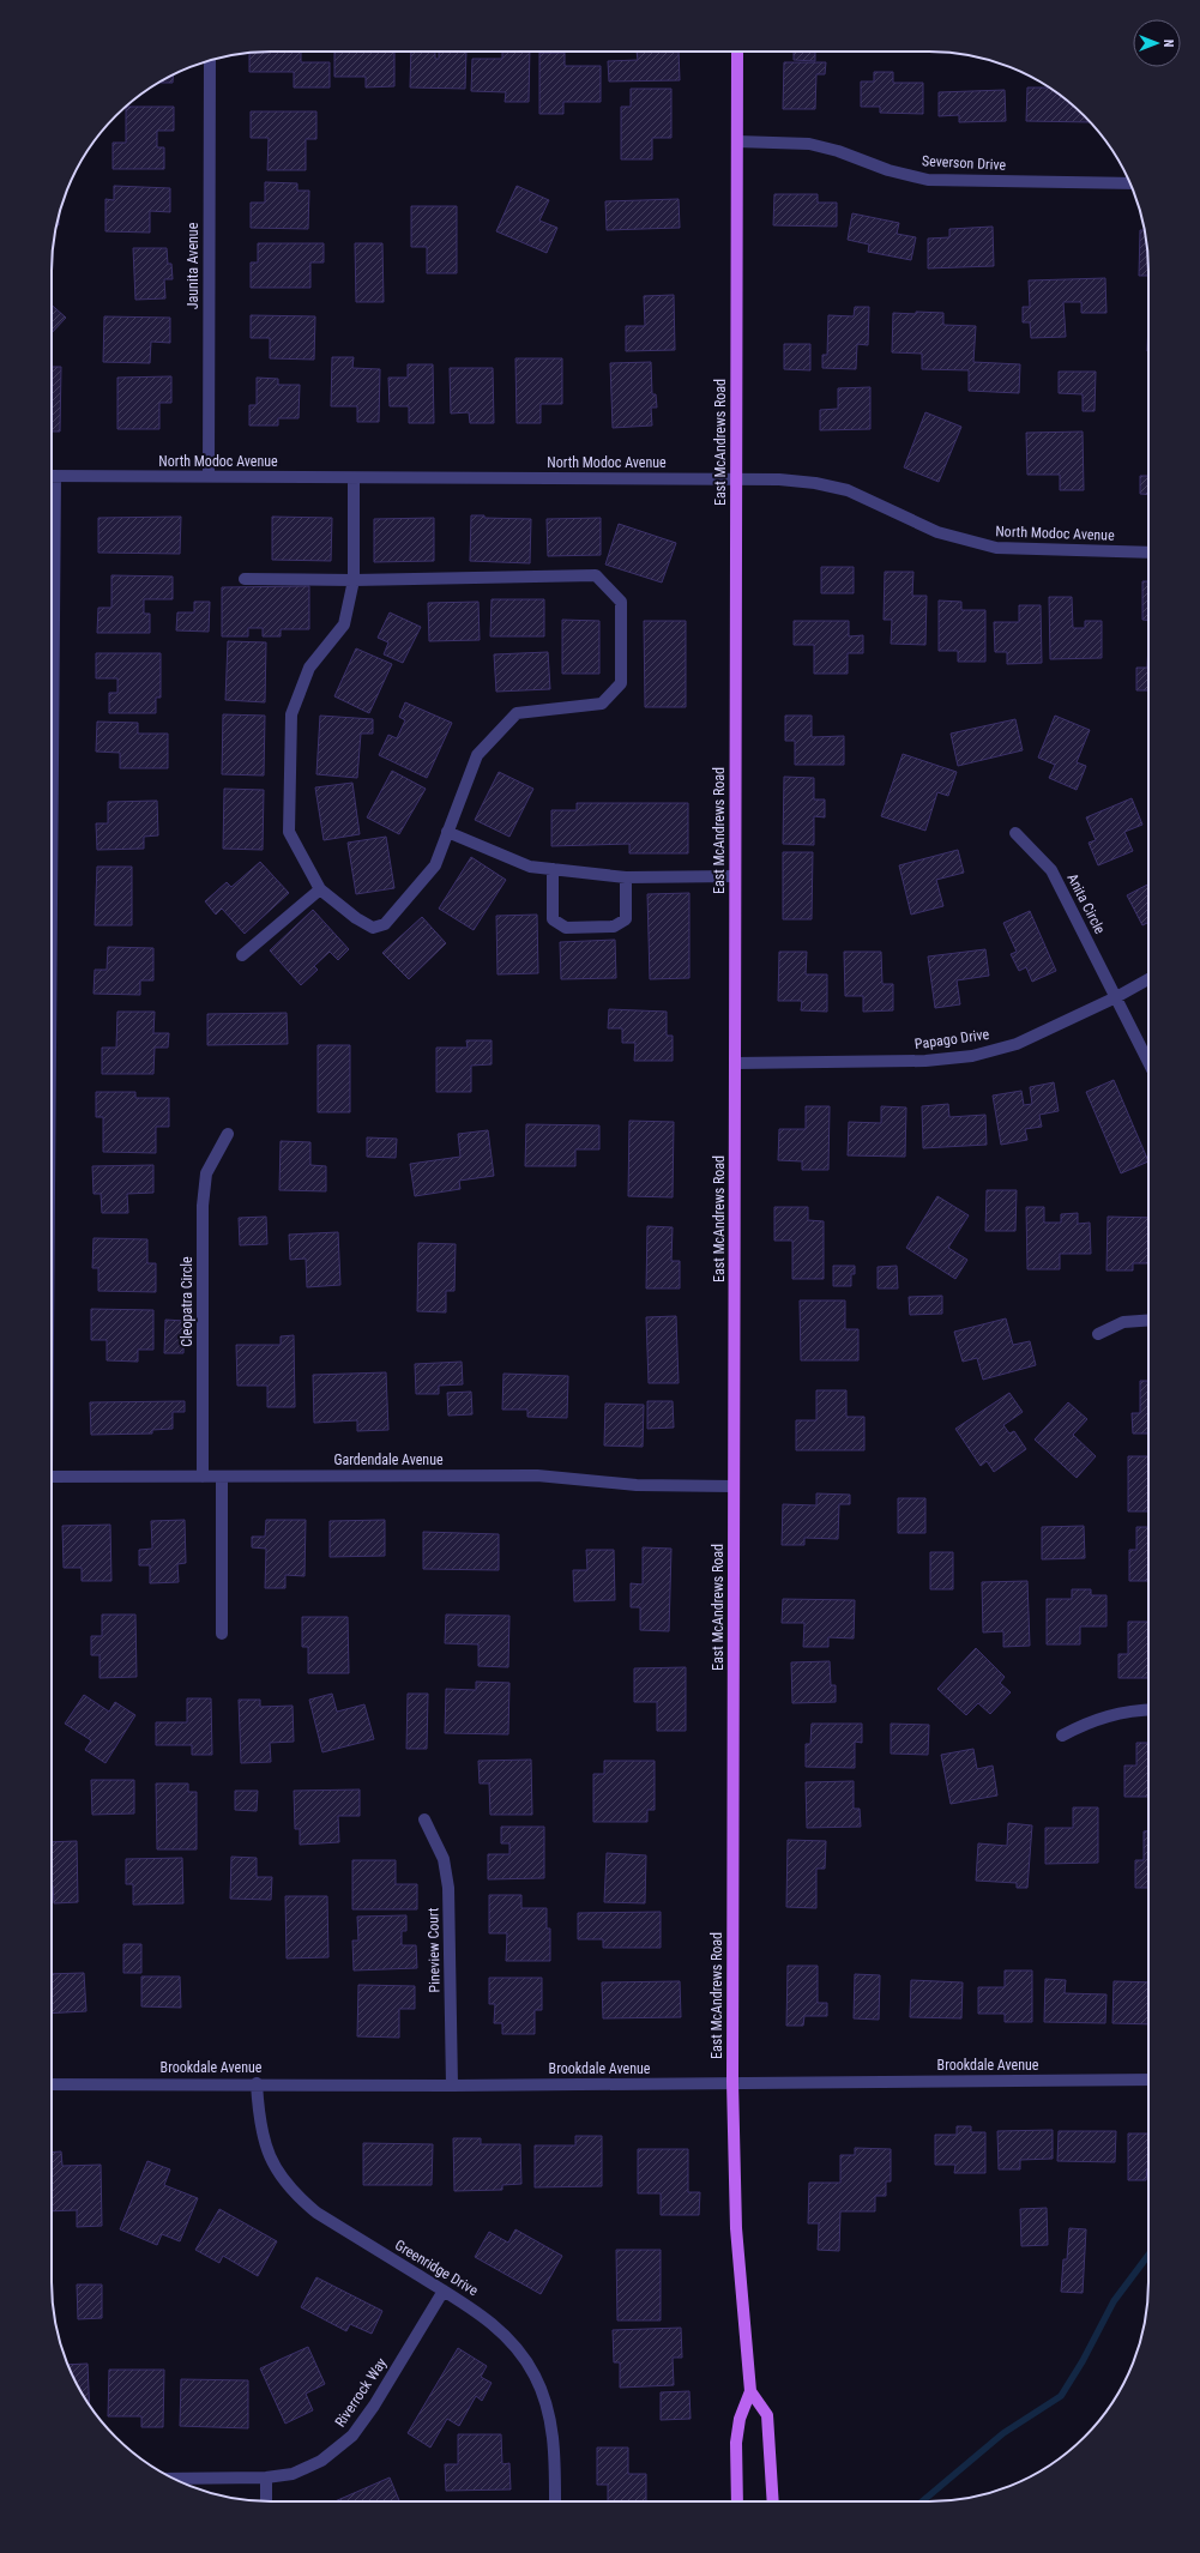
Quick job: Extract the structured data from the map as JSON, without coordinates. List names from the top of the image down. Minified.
{"streets":{"main road":["East McAndrews Road"],"street":["Severson Drive","Jaunita Avenue","North Modoc Avenue","Anita Circle","Papago Drive","Cleopatra Circle","Gardendale Avenue","Pineview Court","Brookdale Avenue","Greenridge Drive","Riverrock Way"]},"crossings":[["Severson Drive","East McAndrews Road"],["Jaunita Avenue","North Modoc Avenue"],["East McAndrews Road","North Modoc Avenue"],["East McAndrews Road","Papago Drive"],["East McAndrews Road","Gardendale Avenue"],["East McAndrews Road","Brookdale Avenue"],["Anita Circle","Papago Drive"],["Cleopatra Circle","Gardendale Avenue"],["Pineview Court","Brookdale Avenue"],["Brookdale Avenue","Greenridge Drive"],["Greenridge Drive","Riverrock Way"]],"north":"right"}
